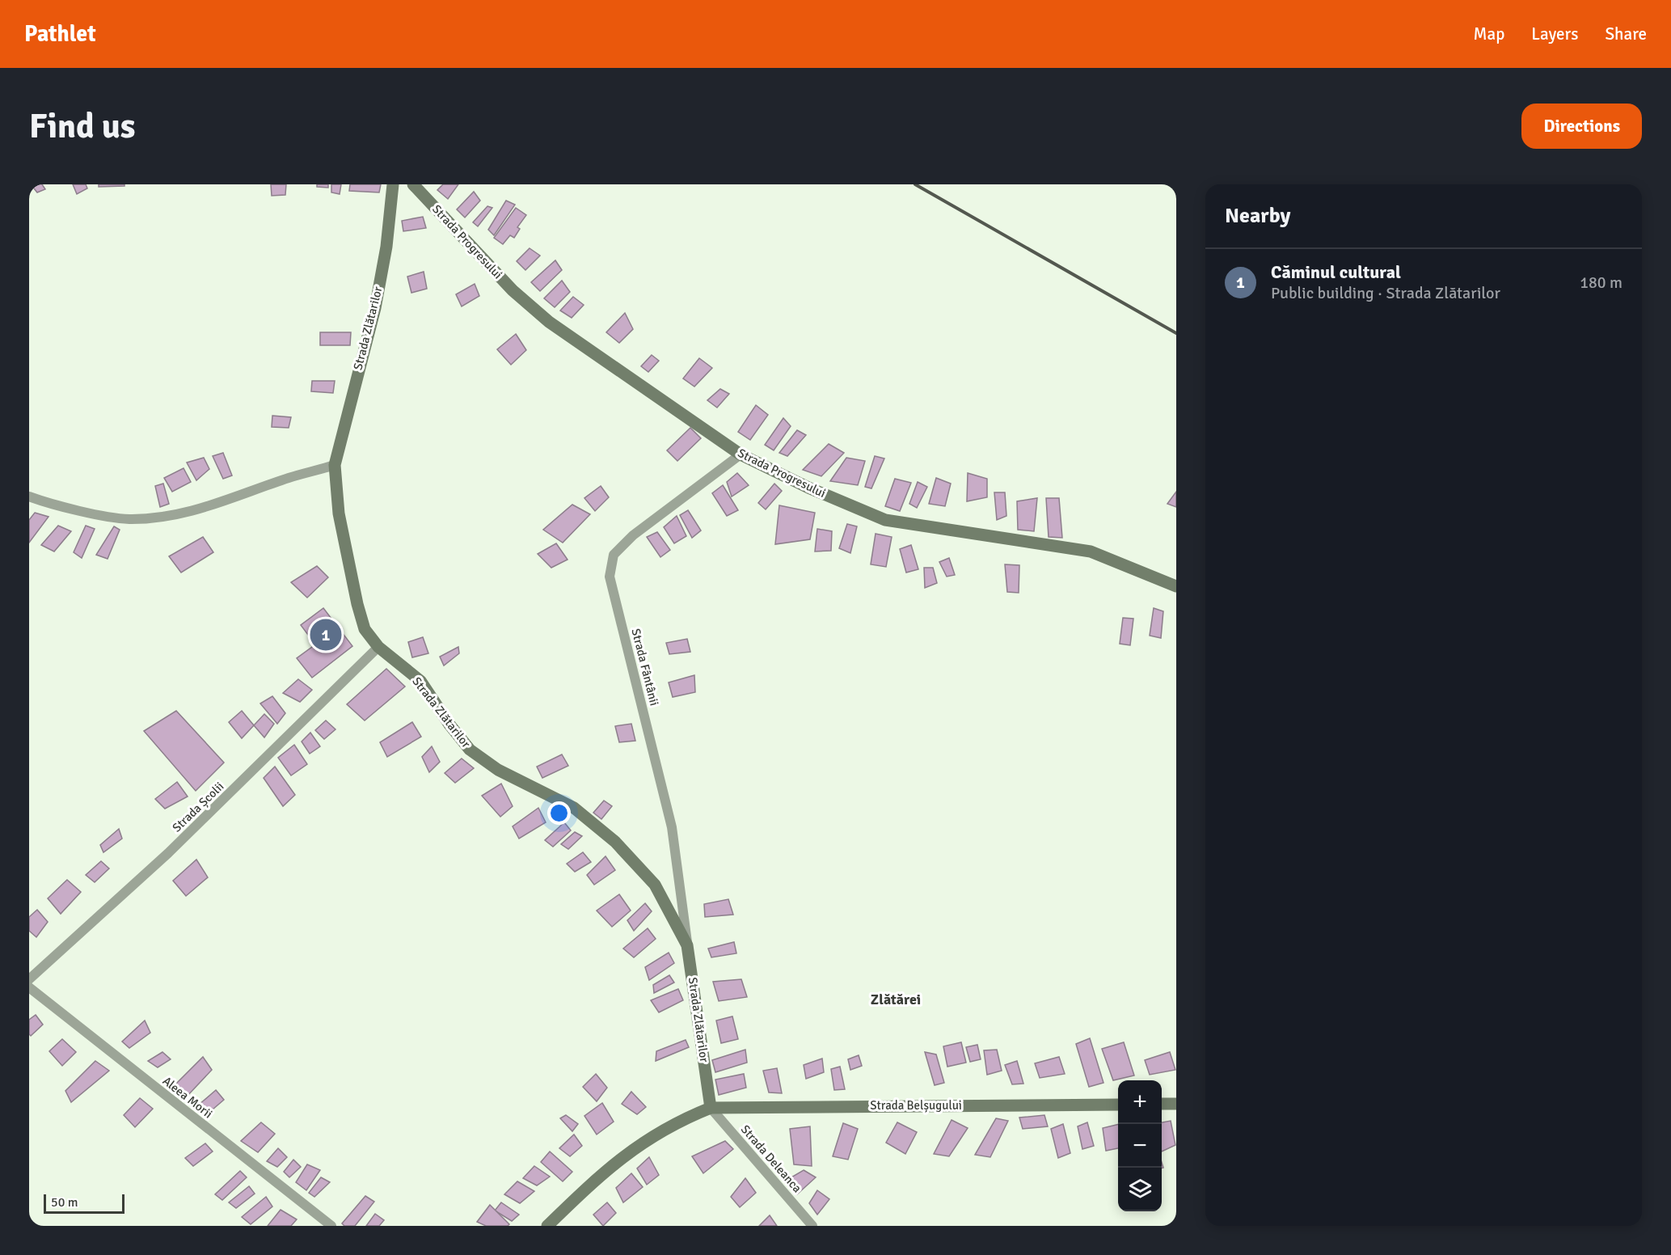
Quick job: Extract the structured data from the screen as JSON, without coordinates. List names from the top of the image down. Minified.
{"streets":{"street":["Strada Progresului","Strada Zlătarilor","Strada Fântânii","Strada Școlii","Aleea Morii","Strada Belșugului","Strada Deleanca"]},"crossings":[["Strada Progresului","Strada Fântânii"],["Strada Zlătarilor","Strada Fântânii"],["Strada Zlătarilor","Strada Școlii"],["Strada Zlătarilor","Strada Belșugului"],["Strada Zlătarilor","Strada Deleanca"],["Strada Belșugului","Strada Deleanca"]],"districts":["Zlătărei"],"scale_bar":"50 m","page":{"header":"Pathlet","nav":["Map","Layers","Share"],"buttons":"Directions","title":"Find us","heading":"Nearby","list":[{"mark":"1","name":"Căminul cultural","note":"Public building · Strada Zlătarilor","value":"180 m"}],"pins":"1","map_buttons":["+","−"],"scale":"50 m"}}
